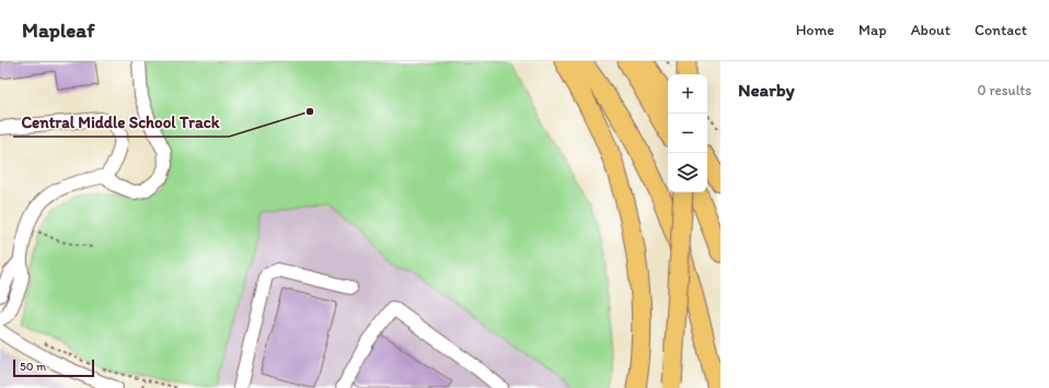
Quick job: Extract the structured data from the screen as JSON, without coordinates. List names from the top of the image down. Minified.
{"places":["Central Middle School Track"],"scale_bar":"50 m","page":{"header":"Mapleaf","nav":["Home","Map","About","Contact"],"heading":["Nearby","0 results"],"map_buttons":["+","−"],"scale":"50 m"}}
